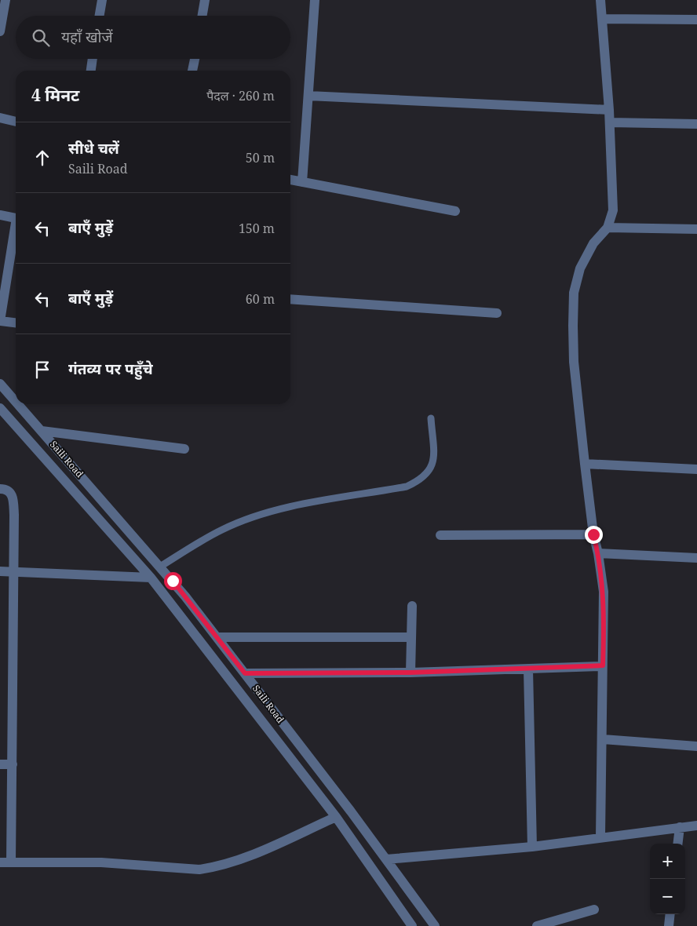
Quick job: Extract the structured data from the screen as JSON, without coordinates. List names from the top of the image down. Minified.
{"streets":{"street":["Saili Road"]},"page":{"search":"यहाँ खोजें","heading":["4 मिनट","पैदल · 260 m"],"list":[["सीधे चलें","Saili Road","50 m"],["बाएँ मुड़ें","150 m"],["बाएँ मुड़ें","60 m"],"गंतव्य पर पहुँचे"],"map_buttons":["+","−"]}}
